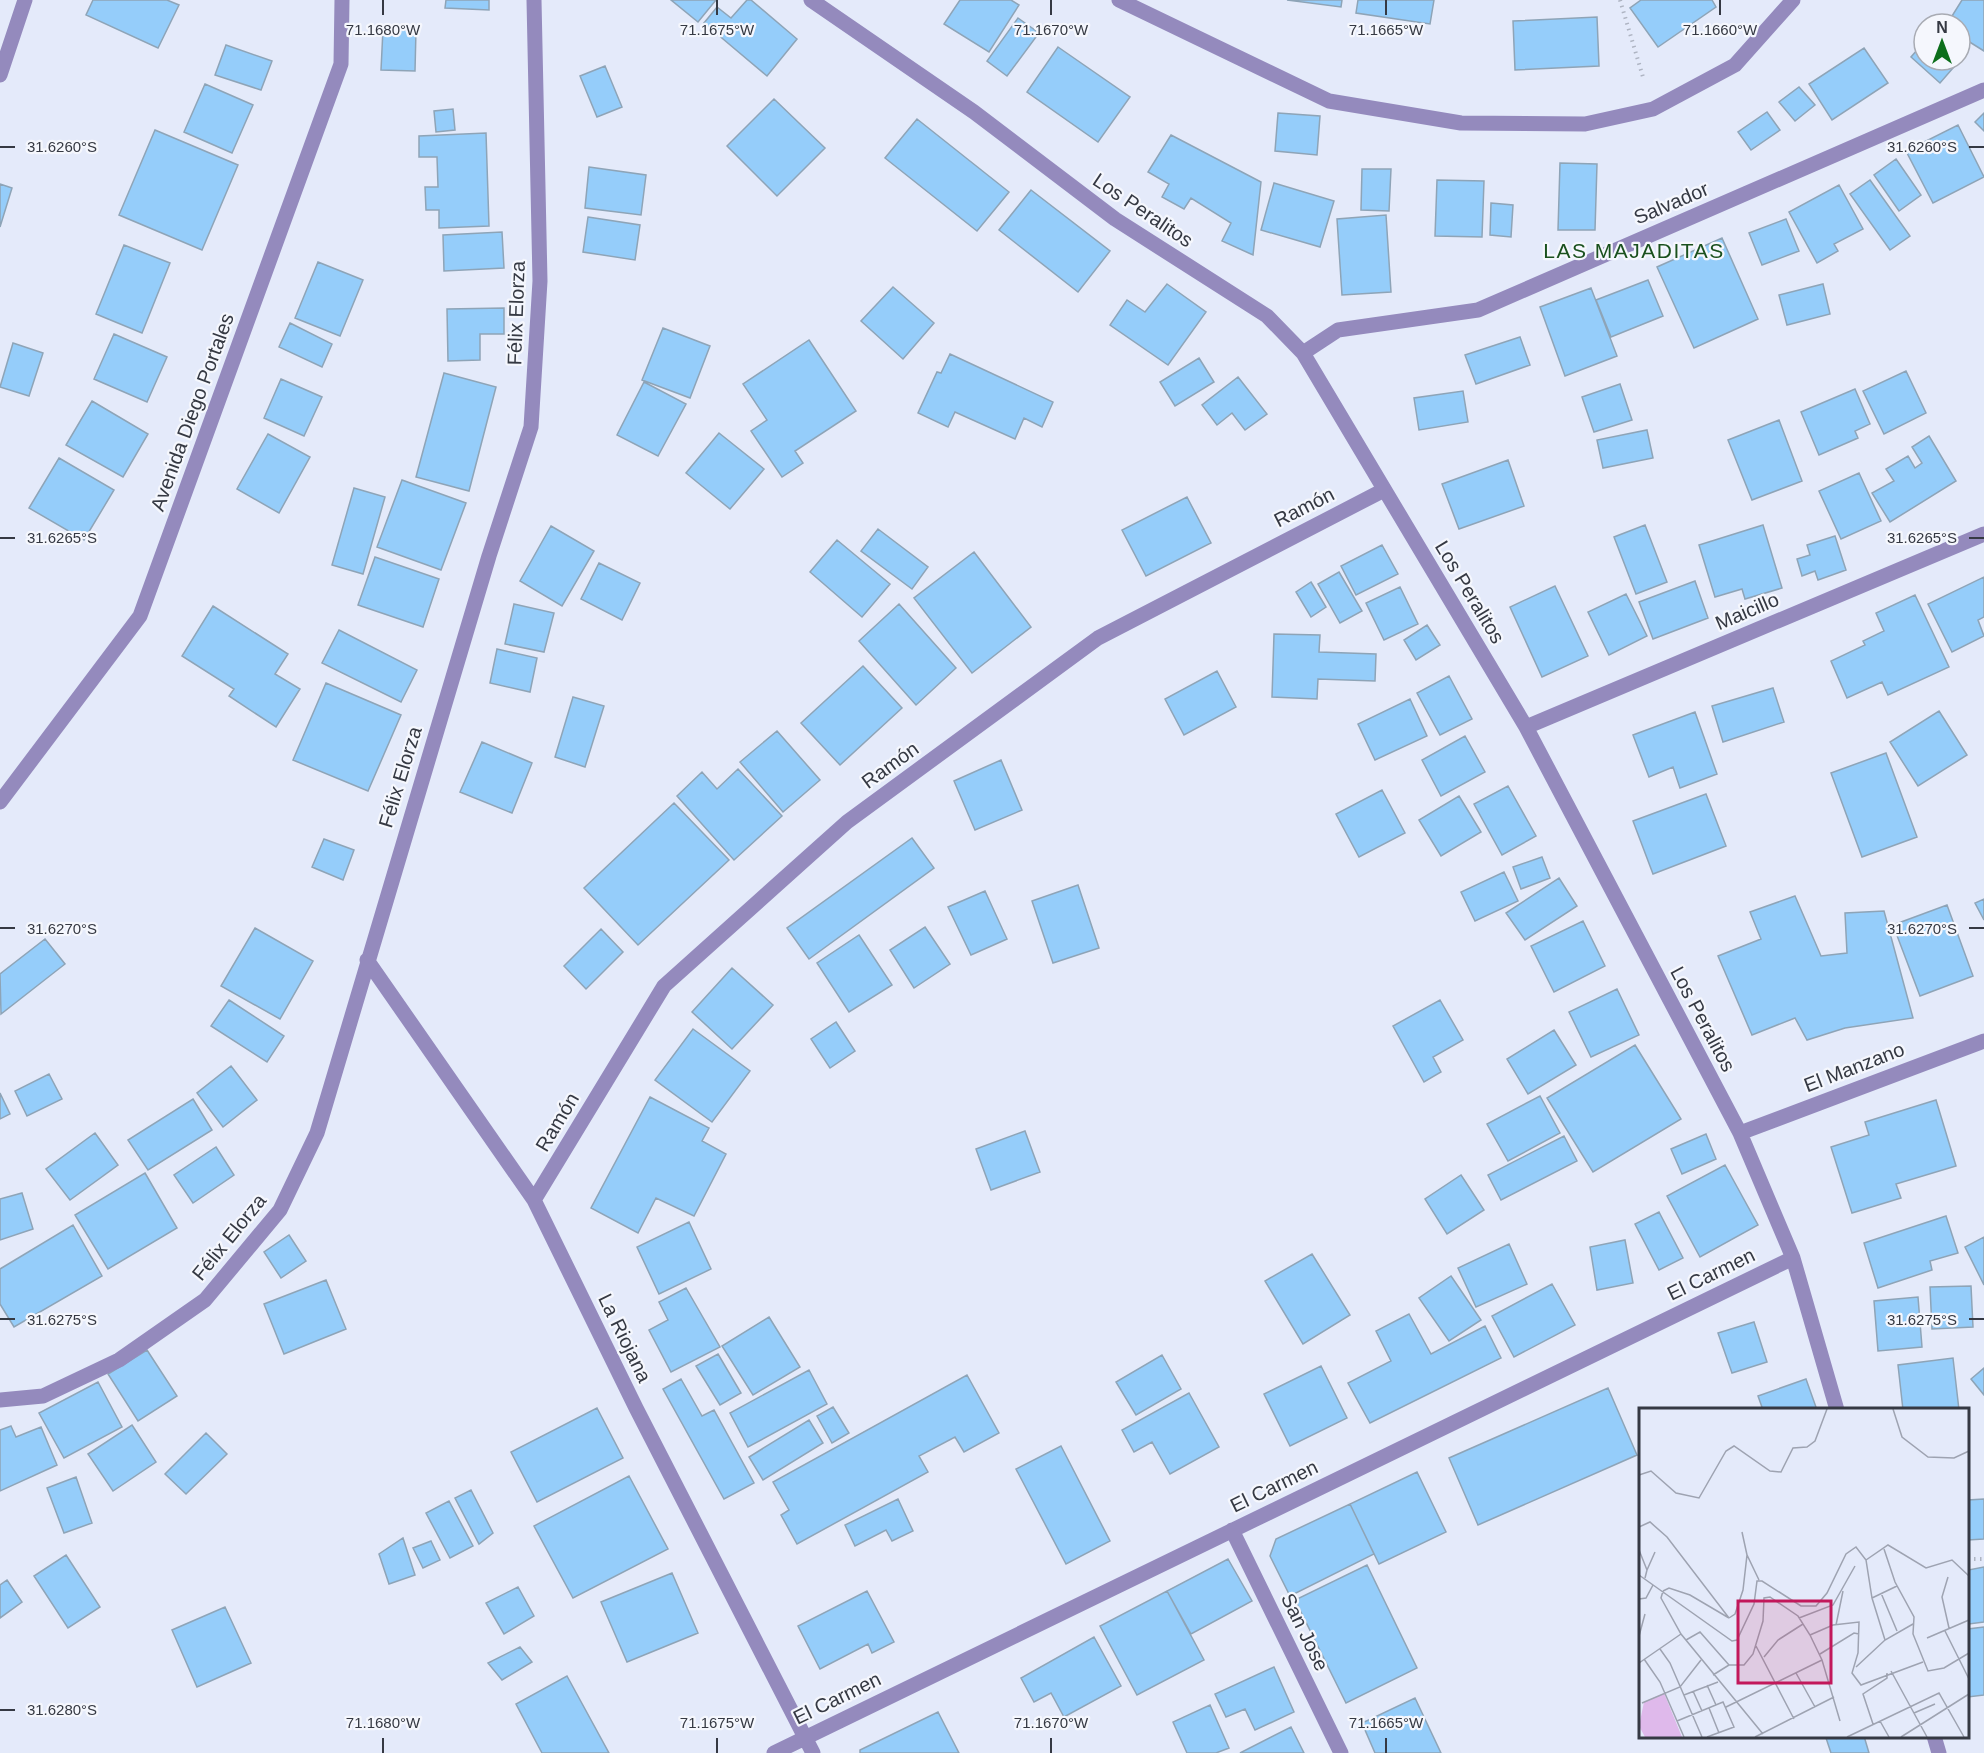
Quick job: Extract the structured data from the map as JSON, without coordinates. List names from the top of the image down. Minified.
{"streets":{"street":["Salvador","Los Peralitos","Félix Elorza","Avenida Diego Portales","Ramón","Maicillo","El Manzano","El Carmen","La Riojana","San Jose"]},"crossings":[["Salvador","Los Peralitos"],["Los Peralitos","Ramón"],["Los Peralitos","Maicillo"],["Los Peralitos","El Manzano"],["Los Peralitos","El Carmen"],["Félix Elorza","La Riojana"],["Ramón","La Riojana"],["El Carmen","La Riojana"],["El Carmen","San Jose"]],"districts":["LAS MAJADITAS"],"north":"top","coordinates":["71.1680°W","71.1675°W","71.1670°W","71.1665°W","71.1660°W","31.6260°S","31.6265°S","31.6270°S","31.6275°S","31.6280°S"]}
